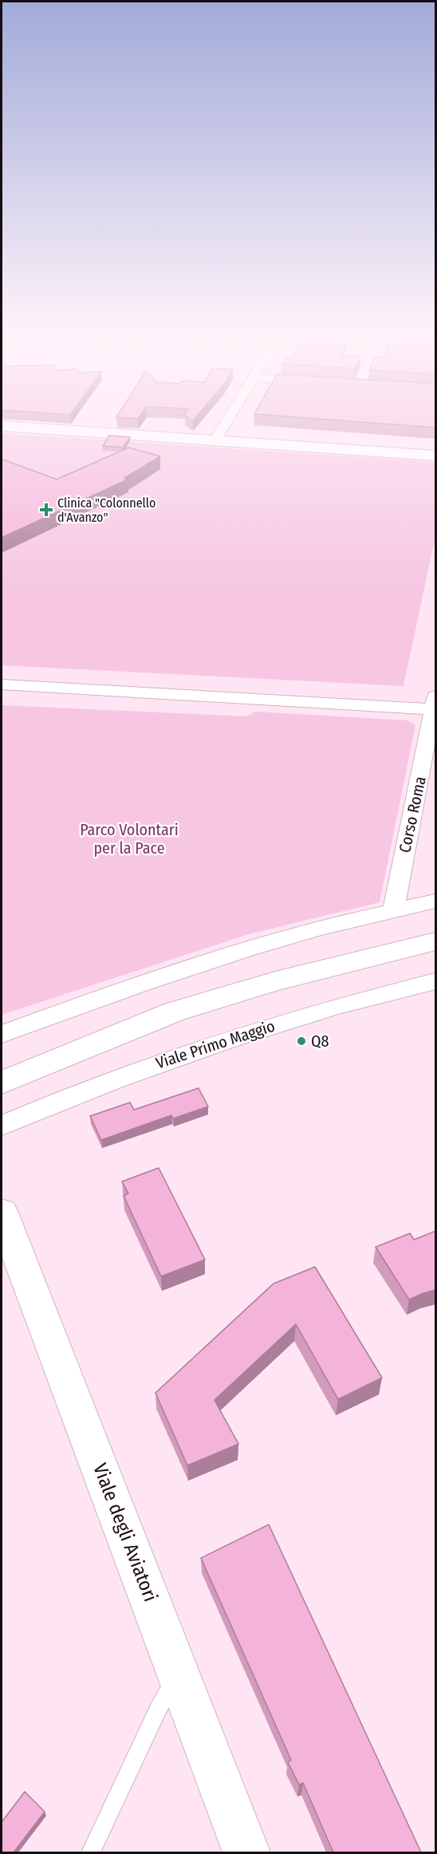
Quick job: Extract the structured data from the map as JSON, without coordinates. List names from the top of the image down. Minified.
{"streets":{"main road":["Viale degli Aviatori"],"street":["Corso Roma","Viale Primo Maggio"]},"parks":["Parco Volontari per la Pace"],"places":{"health":["Clinica \"Colonnello d'Avanzo\""],"other":["Q8"]}}
